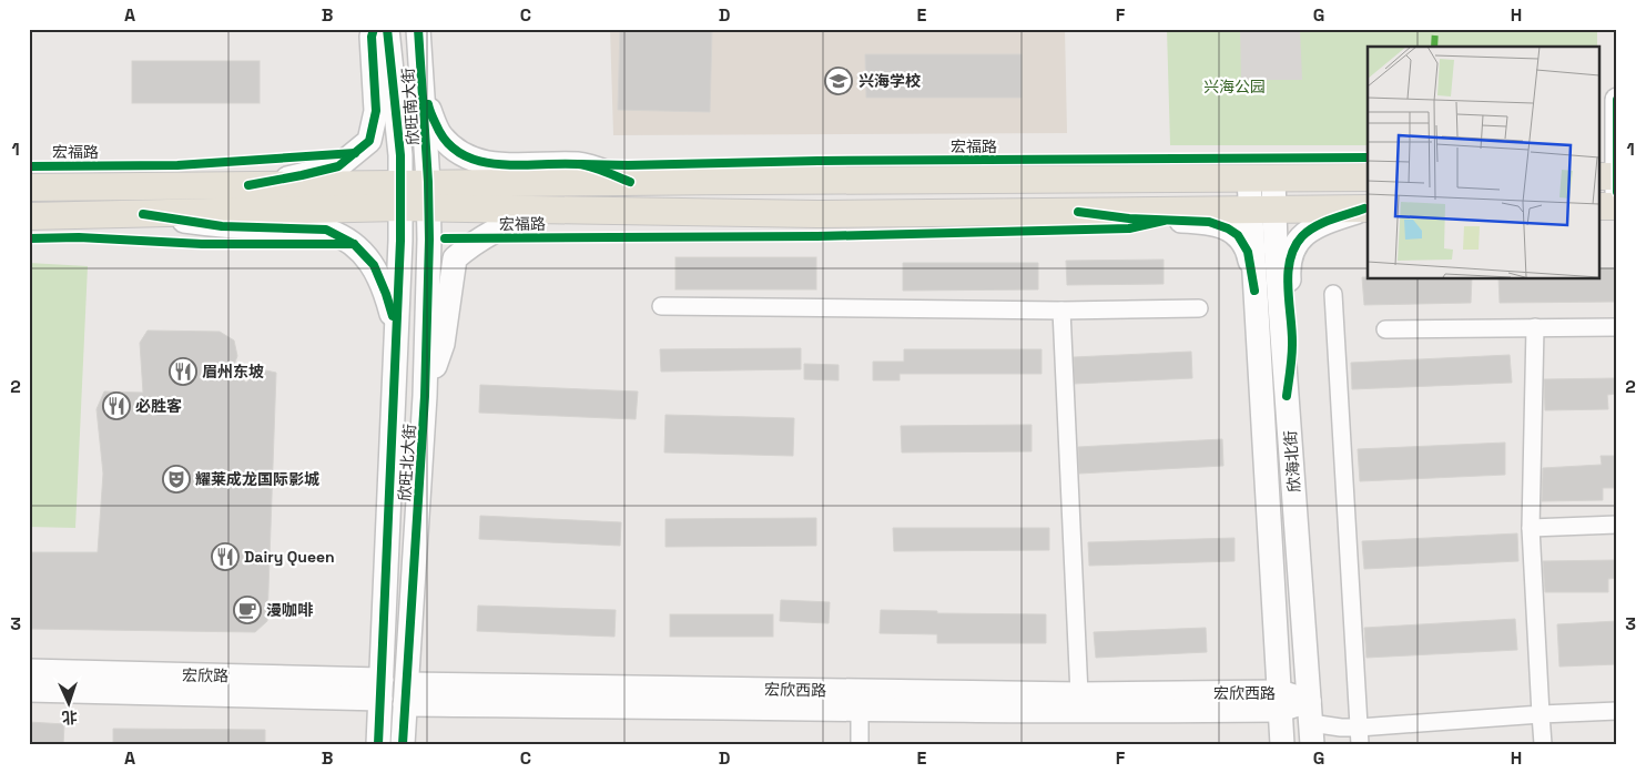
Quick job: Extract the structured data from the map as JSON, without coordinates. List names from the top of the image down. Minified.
{"streets":{"main road":["宏福路"],"street":["欣旺南大街","欣海北街","欣旺北大街","宏欣路","宏欣西路"]},"crossings":[["欣旺南大街","宏福路"],["欣旺南大街","欣旺北大街"],["宏福路","欣海北街"],["宏福路","欣旺北大街"],["欣海北街","宏欣西路"],["欣旺北大街","宏欣路"],["欣旺北大街","宏欣西路"]],"parks":["兴海公园"],"places":{"school or university":["兴海学校"],"restaurant":["眉州东坡","必胜客","Dairy Queen"],"theatre":["耀莱成龙国际影城"],"cafe":["漫咖啡"]},"north":"bottom","grid":{"columns":["A","B","C","D","E","F","G","H"],"rows":["1","2","3"]}}
